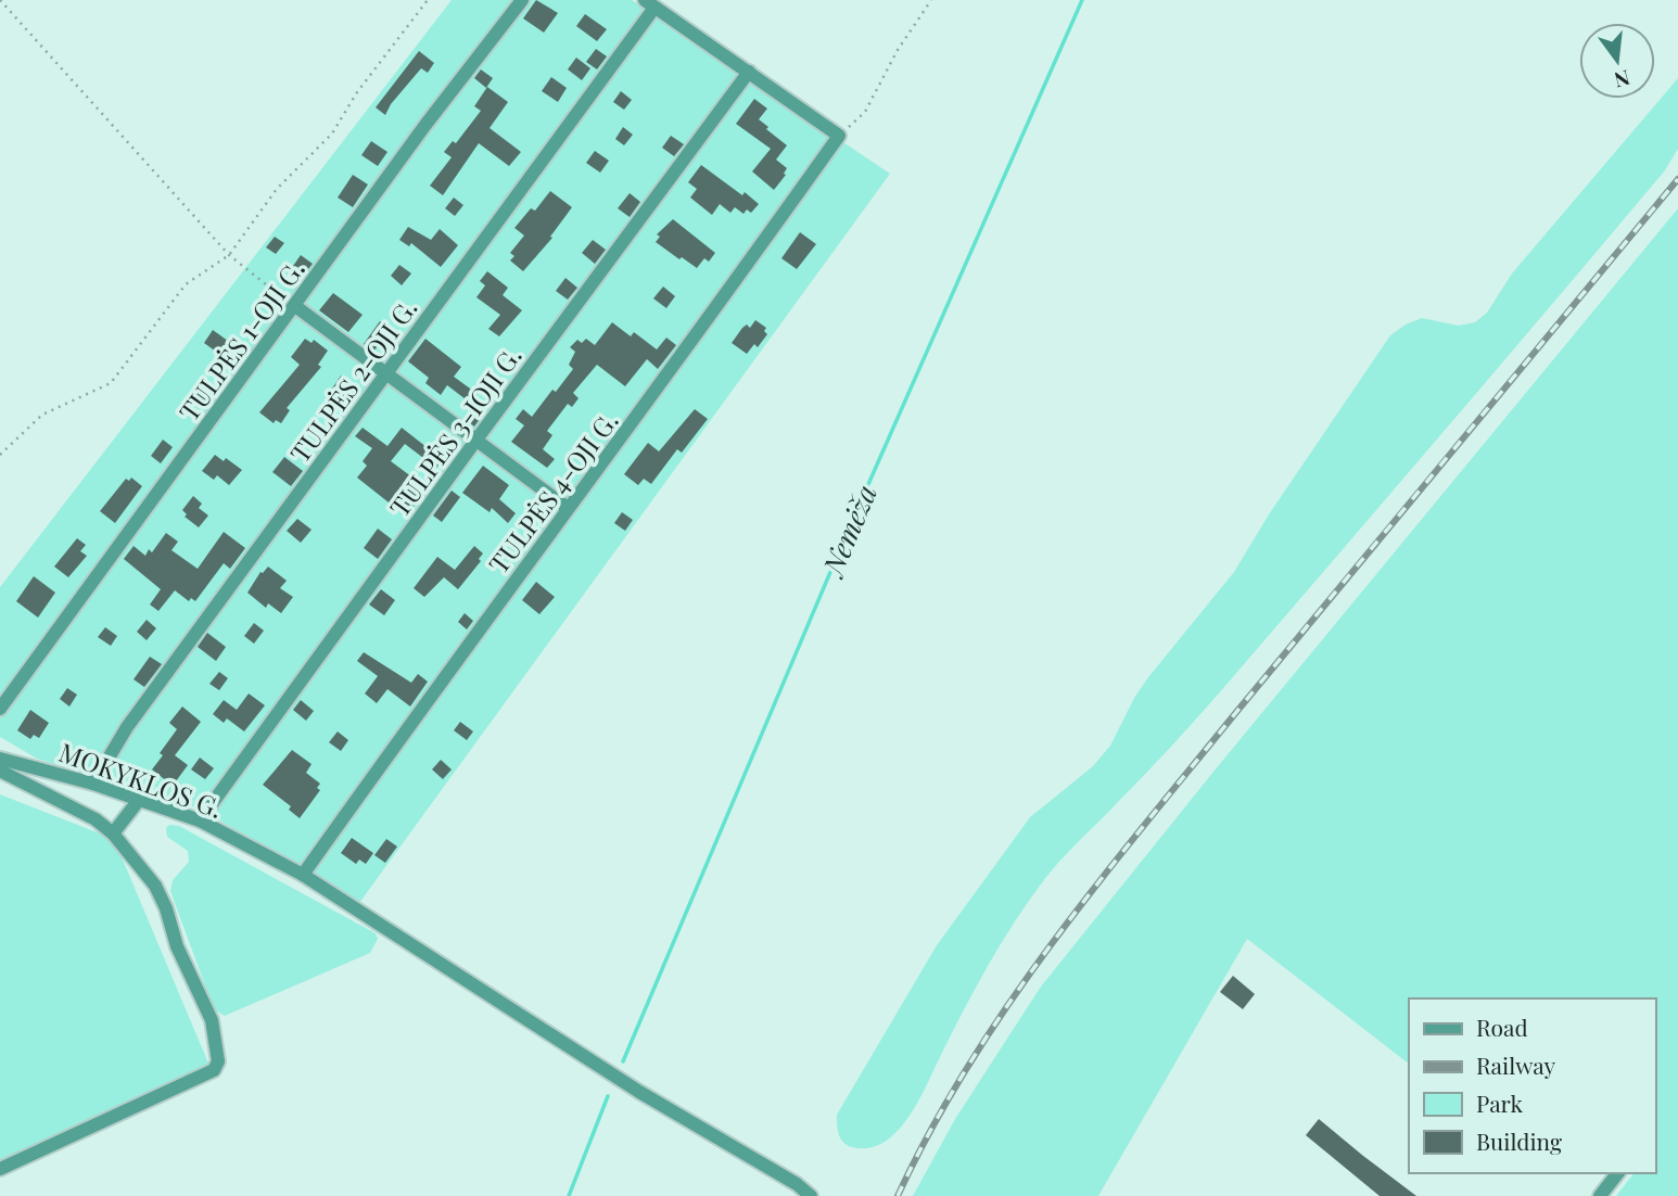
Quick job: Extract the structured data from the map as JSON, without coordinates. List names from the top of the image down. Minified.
{"streets":{"street":["TULPĖS 1-OJI G.","TULPĖS 2-OJI G.","TULPĖS 3-IOJI G.","TULPĖS 4-OJI G.","MOKYKLOS G."]},"crossings":[["TULPĖS 2-OJI G.","MOKYKLOS G."],["TULPĖS 3-IOJI G.","MOKYKLOS G."],["TULPĖS 4-OJI G.","MOKYKLOS G."]],"water":["Nemėža"],"legend":["Road","Railway","Park","Building"],"north":"bottom"}
